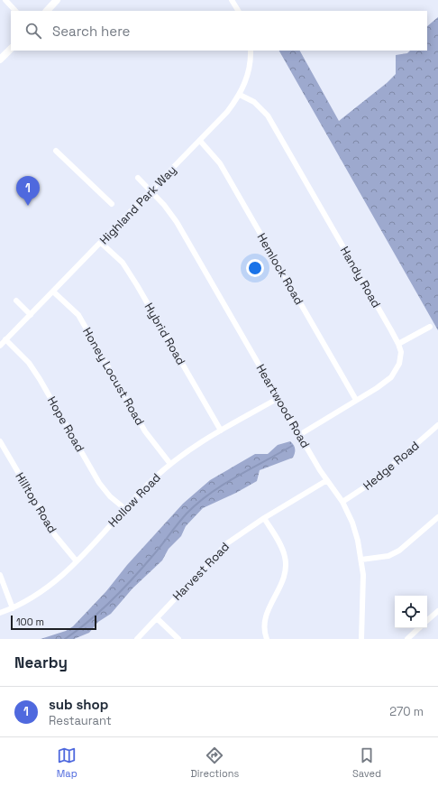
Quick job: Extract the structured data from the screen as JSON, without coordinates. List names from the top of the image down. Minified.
{"streets":{"street":["Highland Park Way","Hemlock Road","Handy Road","Hybrid Road","Honey Locust Road","Heartwood Road","Hope Road","Hedge Road","Hollow Road","Hilltop Road","Harvest Road"]},"crossings":[["Highland Park Way","Hemlock Road"],["Highland Park Way","Handy Road"],["Highland Park Way","Hybrid Road"],["Highland Park Way","Honey Locust Road"],["Highland Park Way","Heartwood Road"],["Highland Park Way","Hope Road"],["Hemlock Road","Handy Road"],["Handy Road","Heartwood Road"],["Hybrid Road","Hollow Road"],["Honey Locust Road","Hollow Road"],["Heartwood Road","Hedge Road"],["Heartwood Road","Hollow Road"],["Heartwood Road","Harvest Road"],["Hope Road","Hollow Road"],["Hollow Road","Hilltop Road"]],"scale_bar":"100 m","page":{"search":"Search here","pins":"1","scale":"100 m","heading":"Nearby","list":[{"mark":"1","name":"sub shop","note":"Restaurant","value":"270 m"}],"nav":["Map","Directions","Saved"]}}
